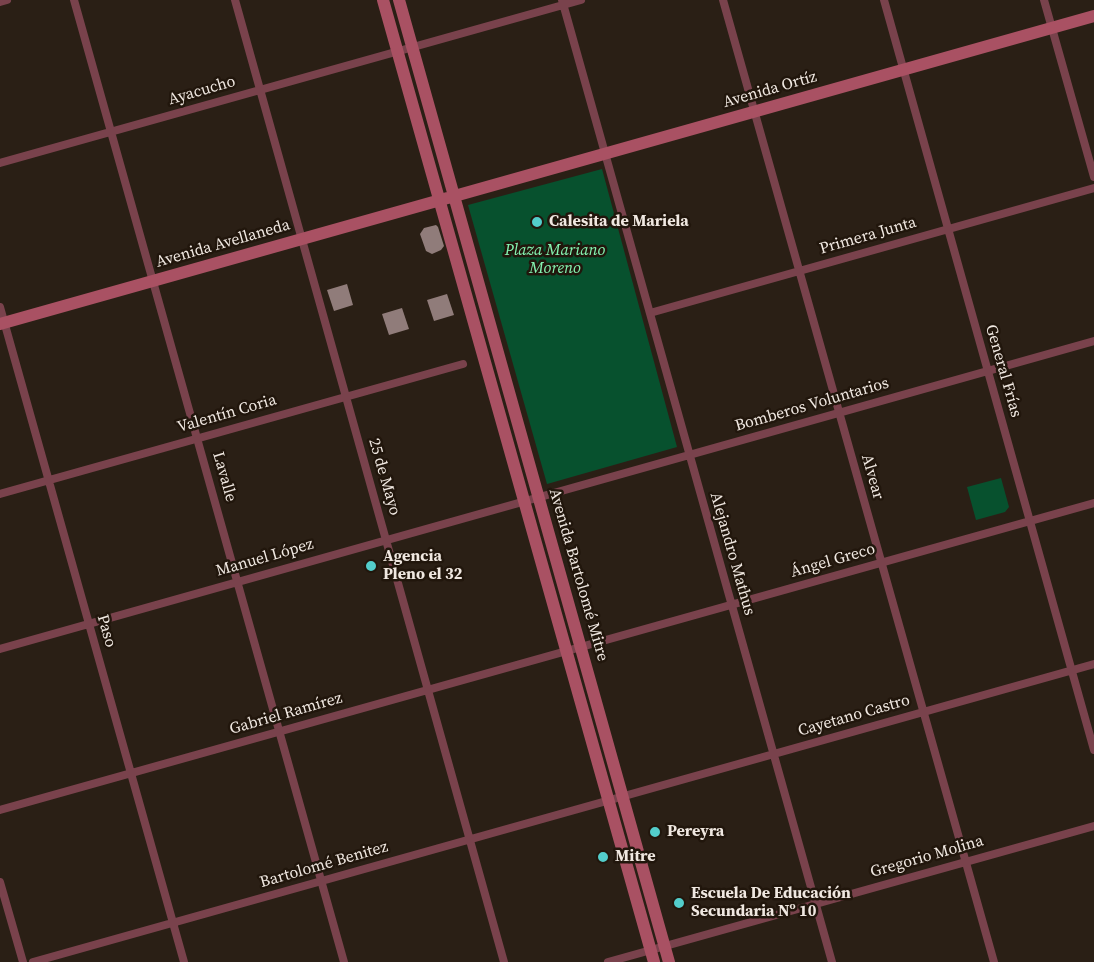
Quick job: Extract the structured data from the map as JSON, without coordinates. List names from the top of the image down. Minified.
{"streets":{"main road":["Avenida Ortíz","Avenida Avellaneda","Avenida Bartolomé Mitre"],"street":["Ayacucho","Primera Junta","General Frías","Bomberos Voluntarios","Valentín Coria","Lavalle","25 de Mayo","Alvear","Alejandro Mathus","Manuel López","Ángel Greco","Paso","Gabriel Ramírez","Cayetano Castro","Gregorio Molina","Bartolomé Benitez"]},"crossings":[["Avenida Ortíz","Avenida Avellaneda"],["Avenida Ortíz","General Frías"],["Avenida Ortíz","Alvear"],["Avenida Ortíz","Alejandro Mathus"],["Avenida Ortíz","Avenida Bartolomé Mitre"],["Ayacucho","Lavalle"],["Ayacucho","25 de Mayo"],["Ayacucho","Alejandro Mathus"],["Ayacucho","Avenida Bartolomé Mitre"],["Primera Junta","General Frías"],["Primera Junta","Alvear"],["Primera Junta","Alejandro Mathus"],["Avenida Avellaneda","Lavalle"],["Avenida Avellaneda","25 de Mayo"],["Avenida Avellaneda","Avenida Bartolomé Mitre"],["Avenida Avellaneda","Paso"],["General Frías","Bomberos Voluntarios"],["General Frías","Ángel Greco"],["General Frías","Cayetano Castro"],["Bomberos Voluntarios","Alvear"],["Bomberos Voluntarios","Alejandro Mathus"],["Bomberos Voluntarios","Manuel López"],["Bomberos Voluntarios","Avenida Bartolomé Mitre"],["Valentín Coria","Lavalle"],["Valentín Coria","25 de Mayo"],["Valentín Coria","Paso"],["Lavalle","Manuel López"],["Lavalle","Gabriel Ramírez"],["Lavalle","Bartolomé Benitez"],["25 de Mayo","Manuel López"],["25 de Mayo","Gabriel Ramírez"],["25 de Mayo","Bartolomé Benitez"],["Alvear","Ángel Greco"],["Alvear","Cayetano Castro"],["Alvear","Gregorio Molina"],["Alejandro Mathus","Ángel Greco"],["Alejandro Mathus","Cayetano Castro"],["Alejandro Mathus","Gregorio Molina"],["Manuel López","Avenida Bartolomé Mitre"],["Manuel López","Paso"],["Ángel Greco","Avenida Bartolomé Mitre"],["Ángel Greco","Gabriel Ramírez"],["Avenida Bartolomé Mitre","Gabriel Ramírez"],["Avenida Bartolomé Mitre","Cayetano Castro"],["Avenida Bartolomé Mitre","Gregorio Molina"],["Avenida Bartolomé Mitre","Bartolomé Benitez"],["Paso","Gabriel Ramírez"],["Paso","Bartolomé Benitez"],["Cayetano Castro","Bartolomé Benitez"]],"parks":["Plaza Mariano Moreno"],"places":["Calesita de Mariela","Agencia Pleno el 32","Pereyra","Mitre","Escuela De Educación Secundaria Nº 10"]}
